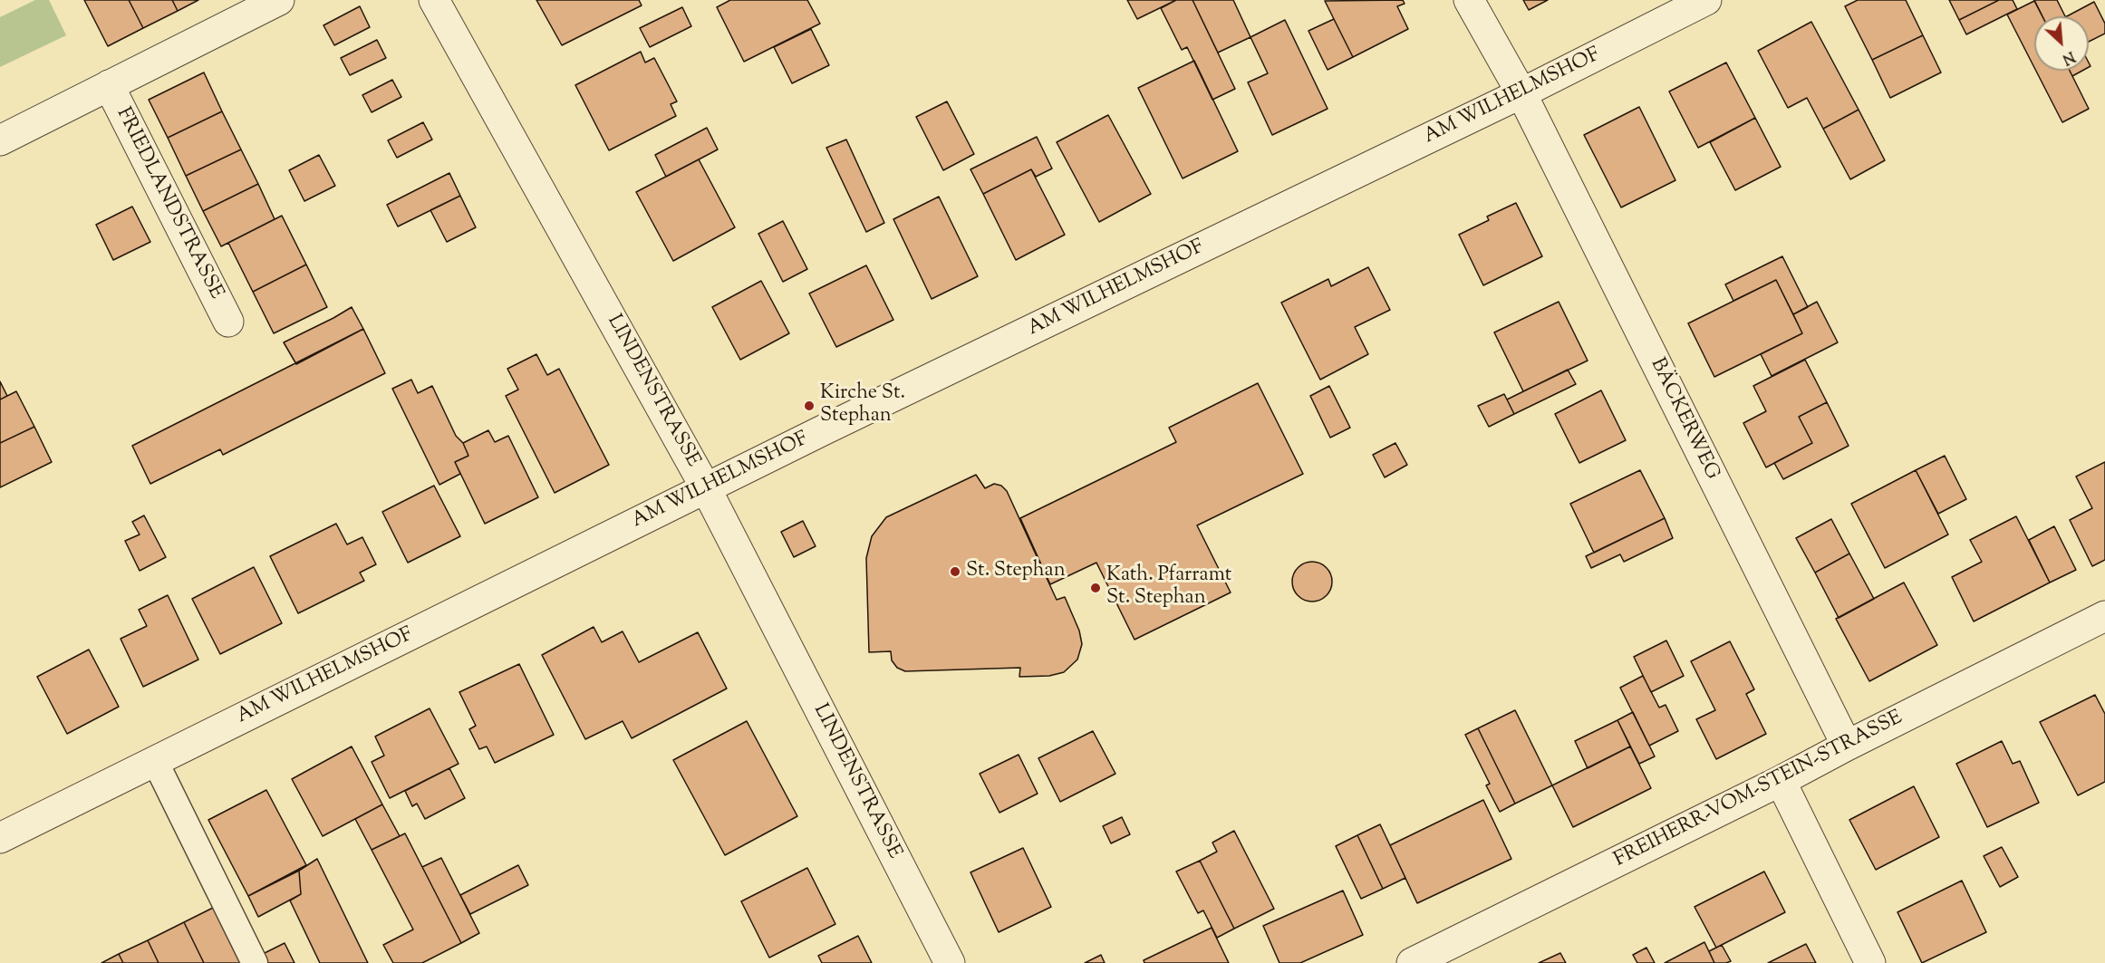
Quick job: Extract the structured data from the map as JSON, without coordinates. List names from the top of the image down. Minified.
{"streets":{"street":["AM WILHELMSHOF","FRIEDLANDSTRASSE","LINDENSTRASSE","BÄCKERWEG","FREIHERR-VOM-STEIN-STRASSE"]},"crossings":[["AM WILHELMSHOF","LINDENSTRASSE"],["AM WILHELMSHOF","BÄCKERWEG"],["BÄCKERWEG","FREIHERR-VOM-STEIN-STRASSE"]],"places":["Kirche St. Stephan","St. Stephan","Kath. Pfarramt St. Stephan"],"north":"bottom right"}
